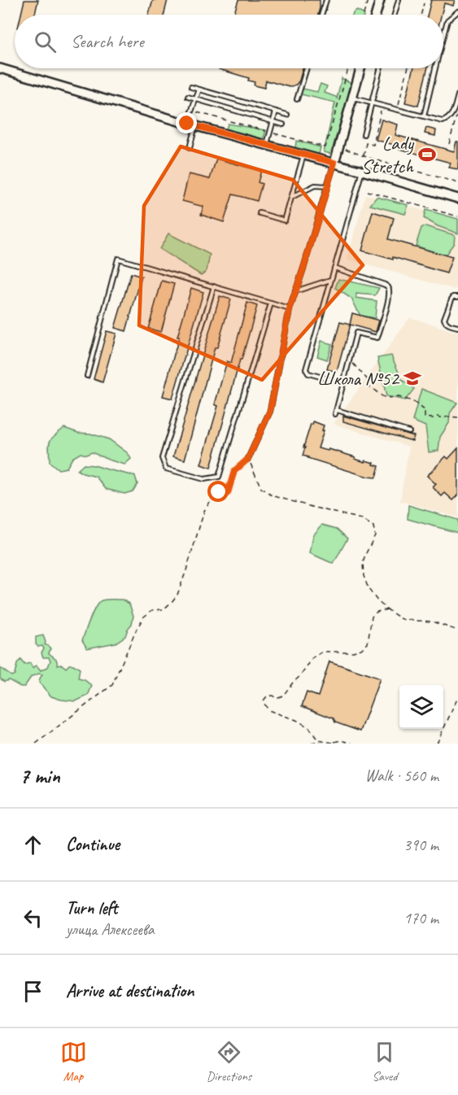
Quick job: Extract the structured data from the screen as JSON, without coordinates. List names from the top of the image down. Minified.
{"places":{"sports":["Lady Stretch"],"school or university":["Школа №52"]},"page":{"search":"Search here","heading":["7 min","Walk · 560 m"],"list":[["Continue","390 m"],["Turn left","улица Алексеева","170 m"],"Arrive at destination"],"nav":["Map","Directions","Saved"]}}
